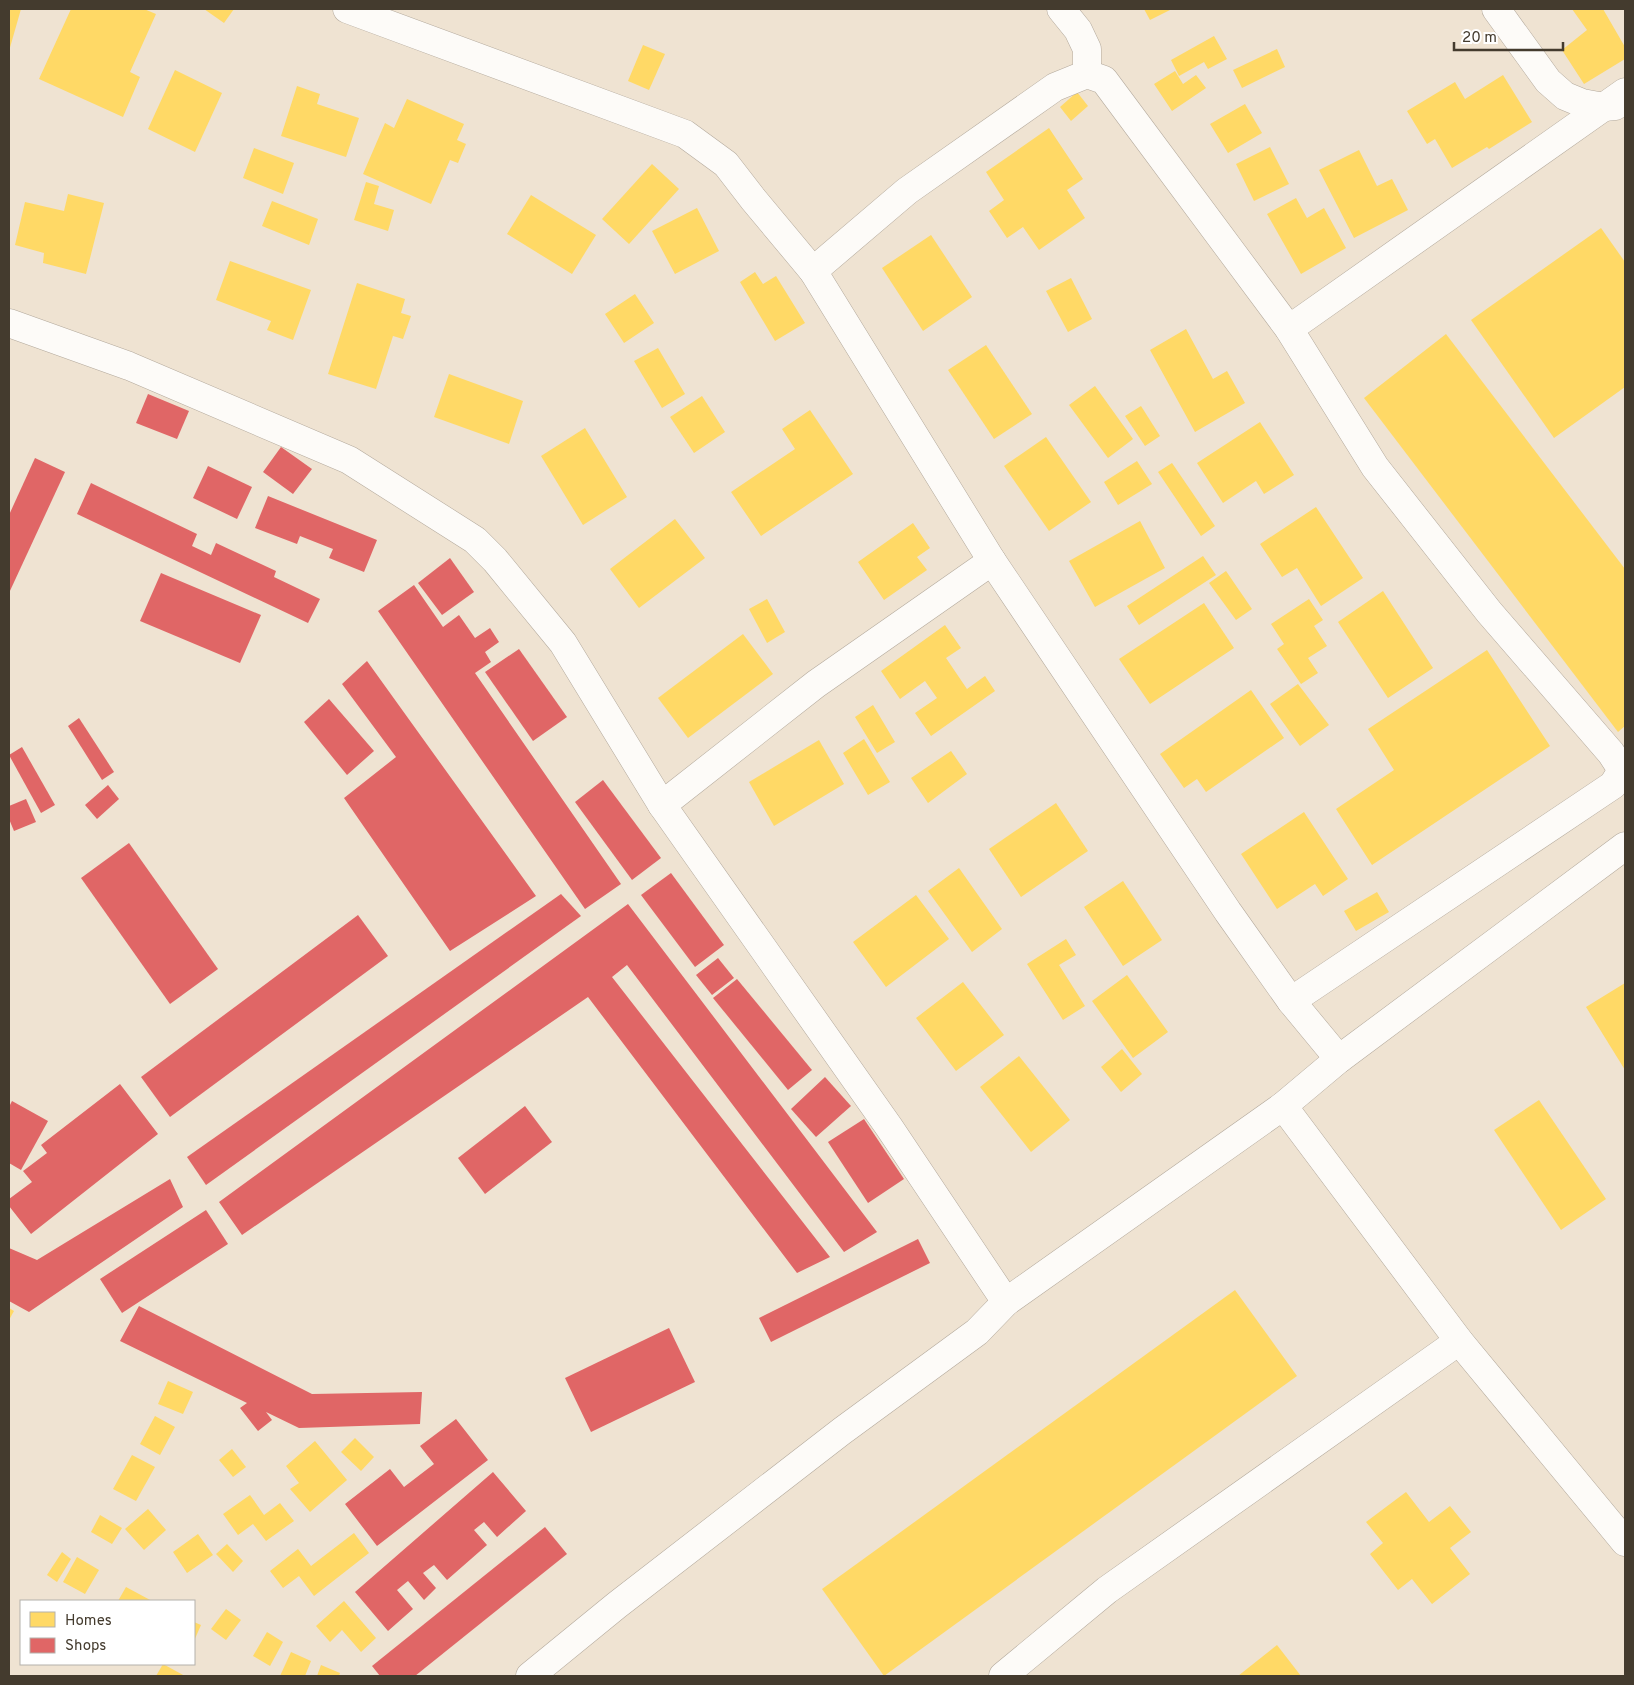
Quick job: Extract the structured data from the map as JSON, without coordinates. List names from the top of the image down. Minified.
{"legend":["Homes","Shops"],"scale_bar":"20 m"}
